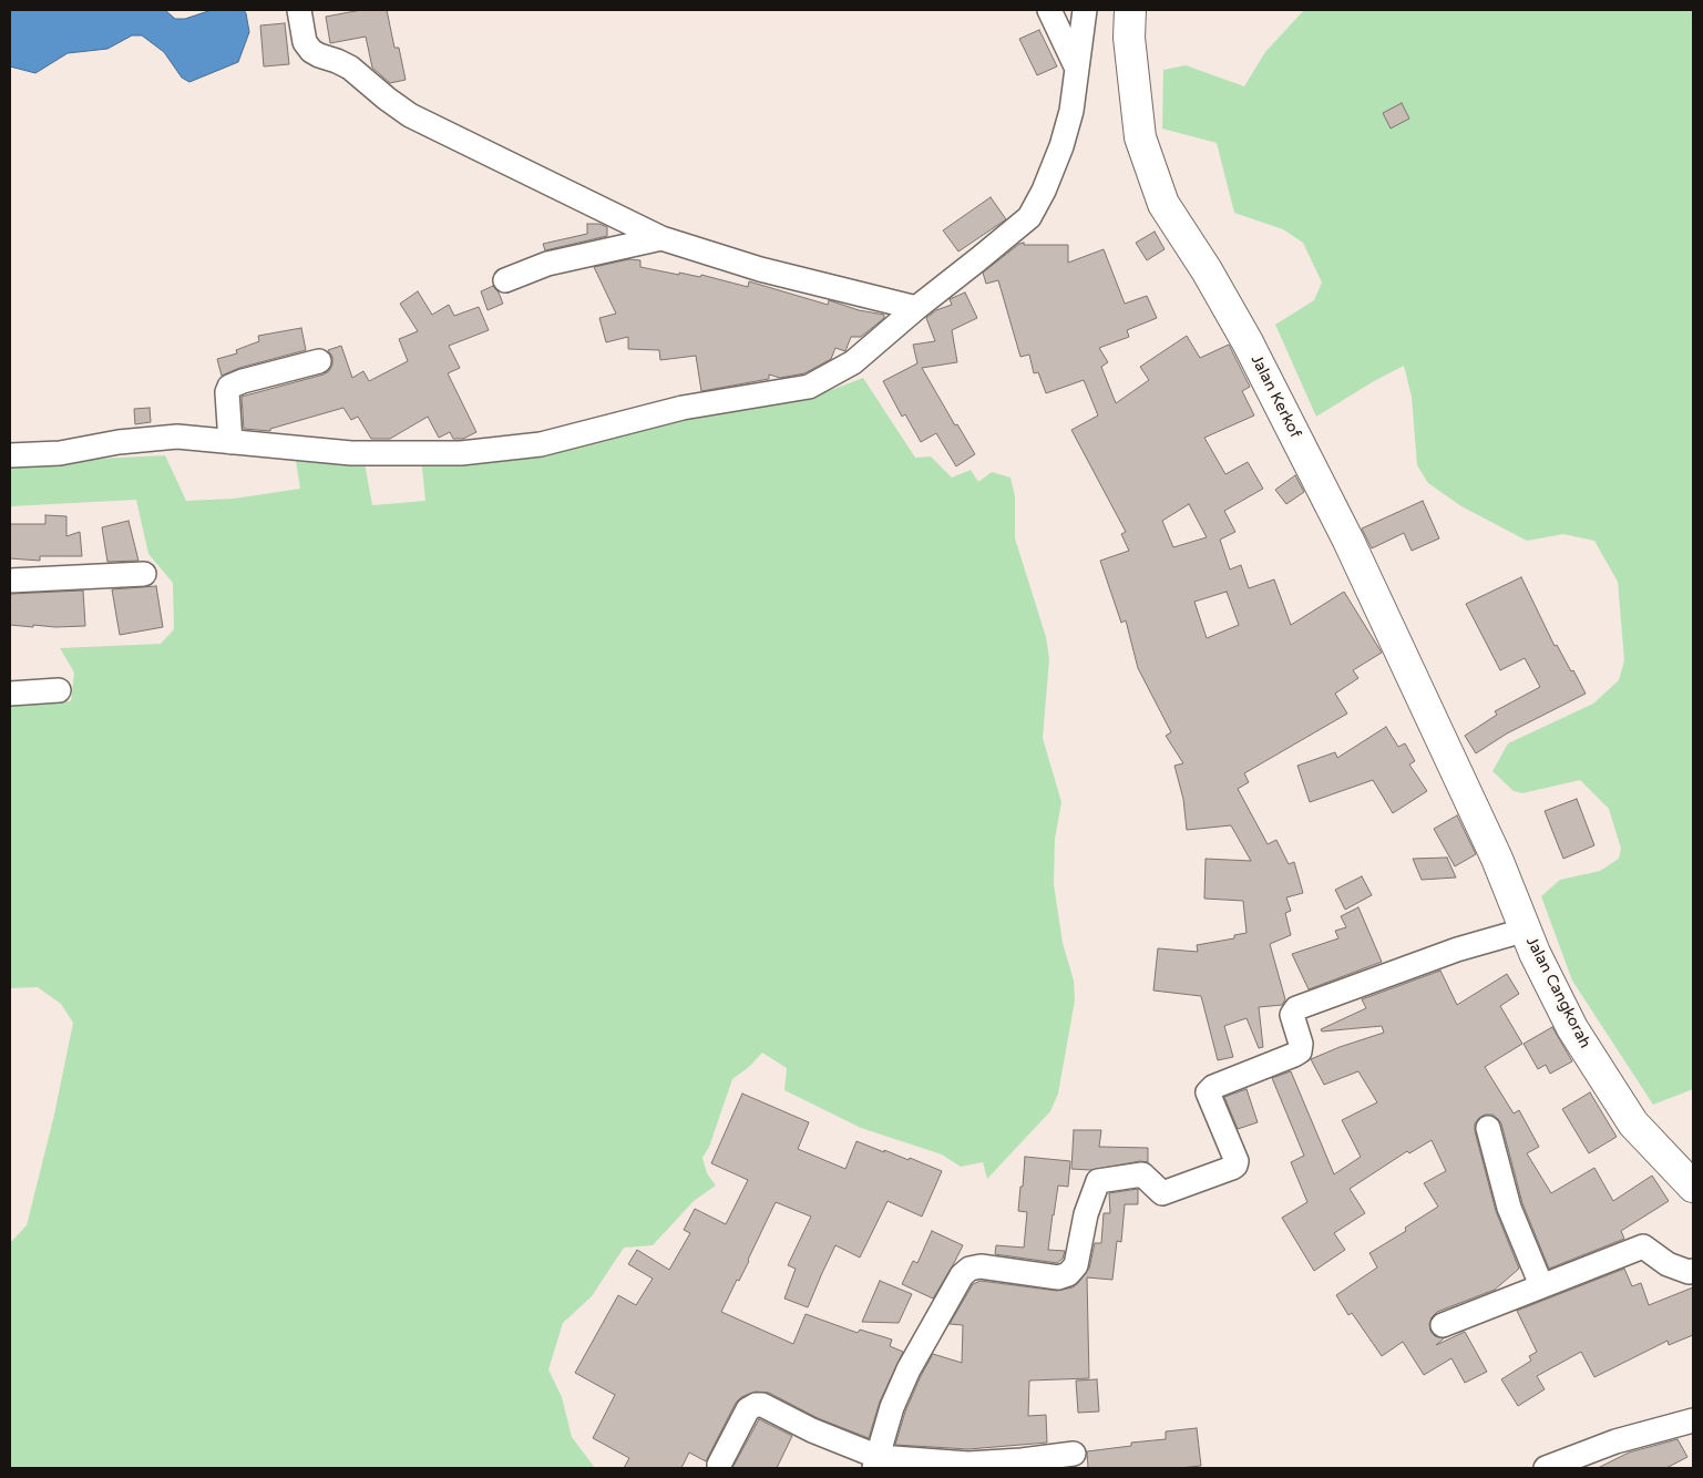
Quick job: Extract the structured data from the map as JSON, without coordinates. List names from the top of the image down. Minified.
{"streets":{"main road":["Jalan Kerkof","Jalan Cangkorah"]},"crossings":[["Jalan Kerkof","Jalan Cangkorah"]]}
